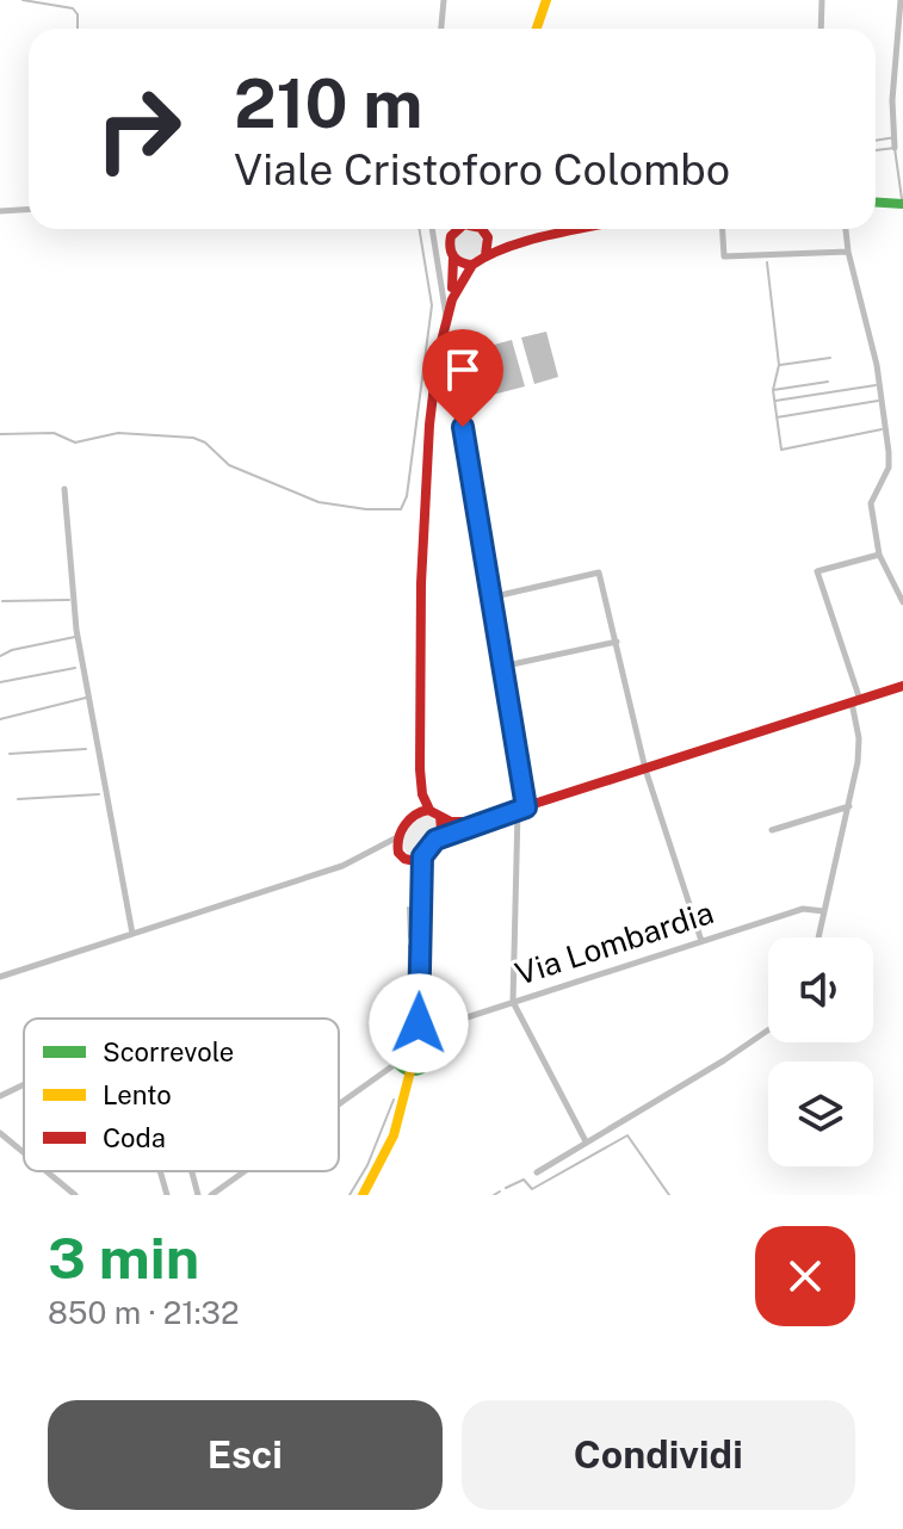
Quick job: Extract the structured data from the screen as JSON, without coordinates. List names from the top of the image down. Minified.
{"streets":{"street":["Via Lombardia"]},"legend":["Scorrevole","Lento","Coda"],"page":{"turn":["210 m","Viale Cristoforo Colombo"],"heading":["3 min","850 m · 21:32"],"buttons":["Esci","Condividi"]}}
